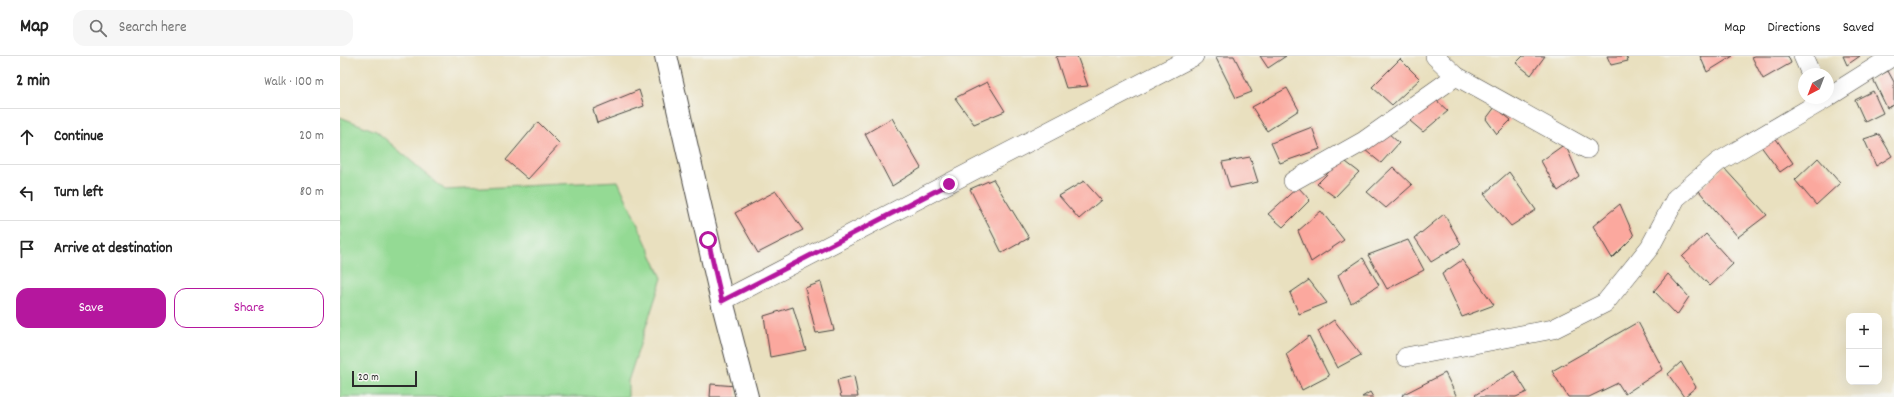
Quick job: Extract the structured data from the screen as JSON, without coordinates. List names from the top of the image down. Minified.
{"scale_bar":"20 m","north":"bottom left","page":{"header":"Map","search":"Search here","nav":["Map","Directions","Saved"],"heading":["2 min","Walk · 100 m"],"list":[["Continue","20 m"],["Turn left","80 m"],"Arrive at destination"],"buttons":["Save","Share"],"map_buttons":["+","−"],"scale":"20 m"}}
